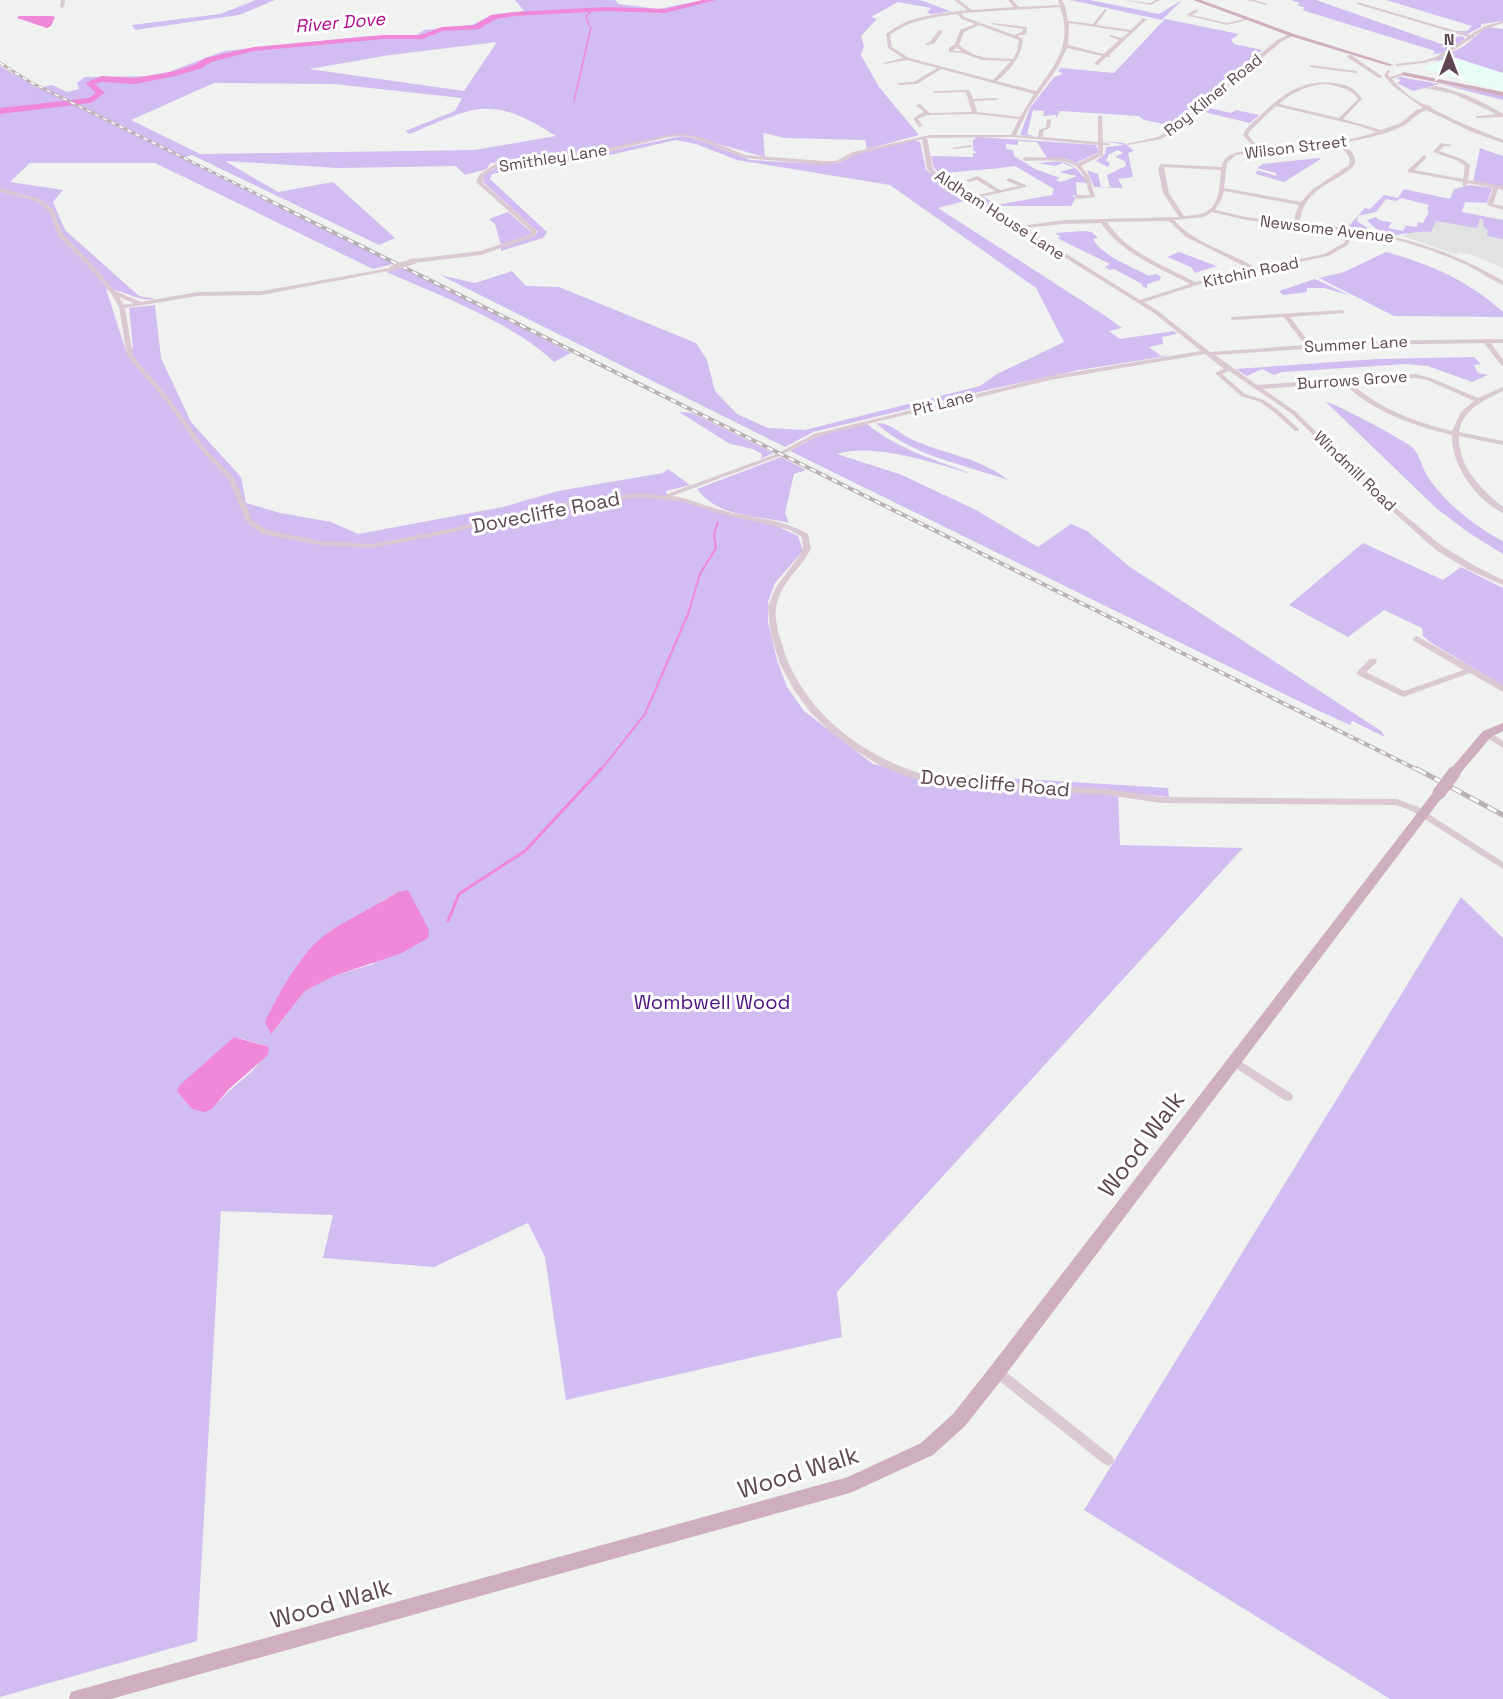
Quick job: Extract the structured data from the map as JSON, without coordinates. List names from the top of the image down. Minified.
{"streets":{"main road":["Wood Walk"],"street":["Roy Kilner Road","Wilson Street","Smithley Lane","Aldham House Lane","Newsome Avenue","Kitchin Road","Summer Lane","Burrows Grove","Pit Lane","Windmill Road","Dovecliffe Road"]},"crossings":[["Wilson Street","Newsome Avenue"],["Smithley Lane","Aldham House Lane"],["Smithley Lane","Dovecliffe Road"],["Aldham House Lane","Kitchin Road"],["Aldham House Lane","Summer Lane"],["Aldham House Lane","Pit Lane"],["Aldham House Lane","Windmill Road"],["Newsome Avenue","Kitchin Road"],["Summer Lane","Pit Lane"],["Summer Lane","Windmill Road"],["Burrows Grove","Windmill Road"],["Pit Lane","Windmill Road"],["Pit Lane","Dovecliffe Road"],["Dovecliffe Road","Wood Walk"]],"water":["River Dove"],"parks":["Wombwell Wood"],"north":"top"}
